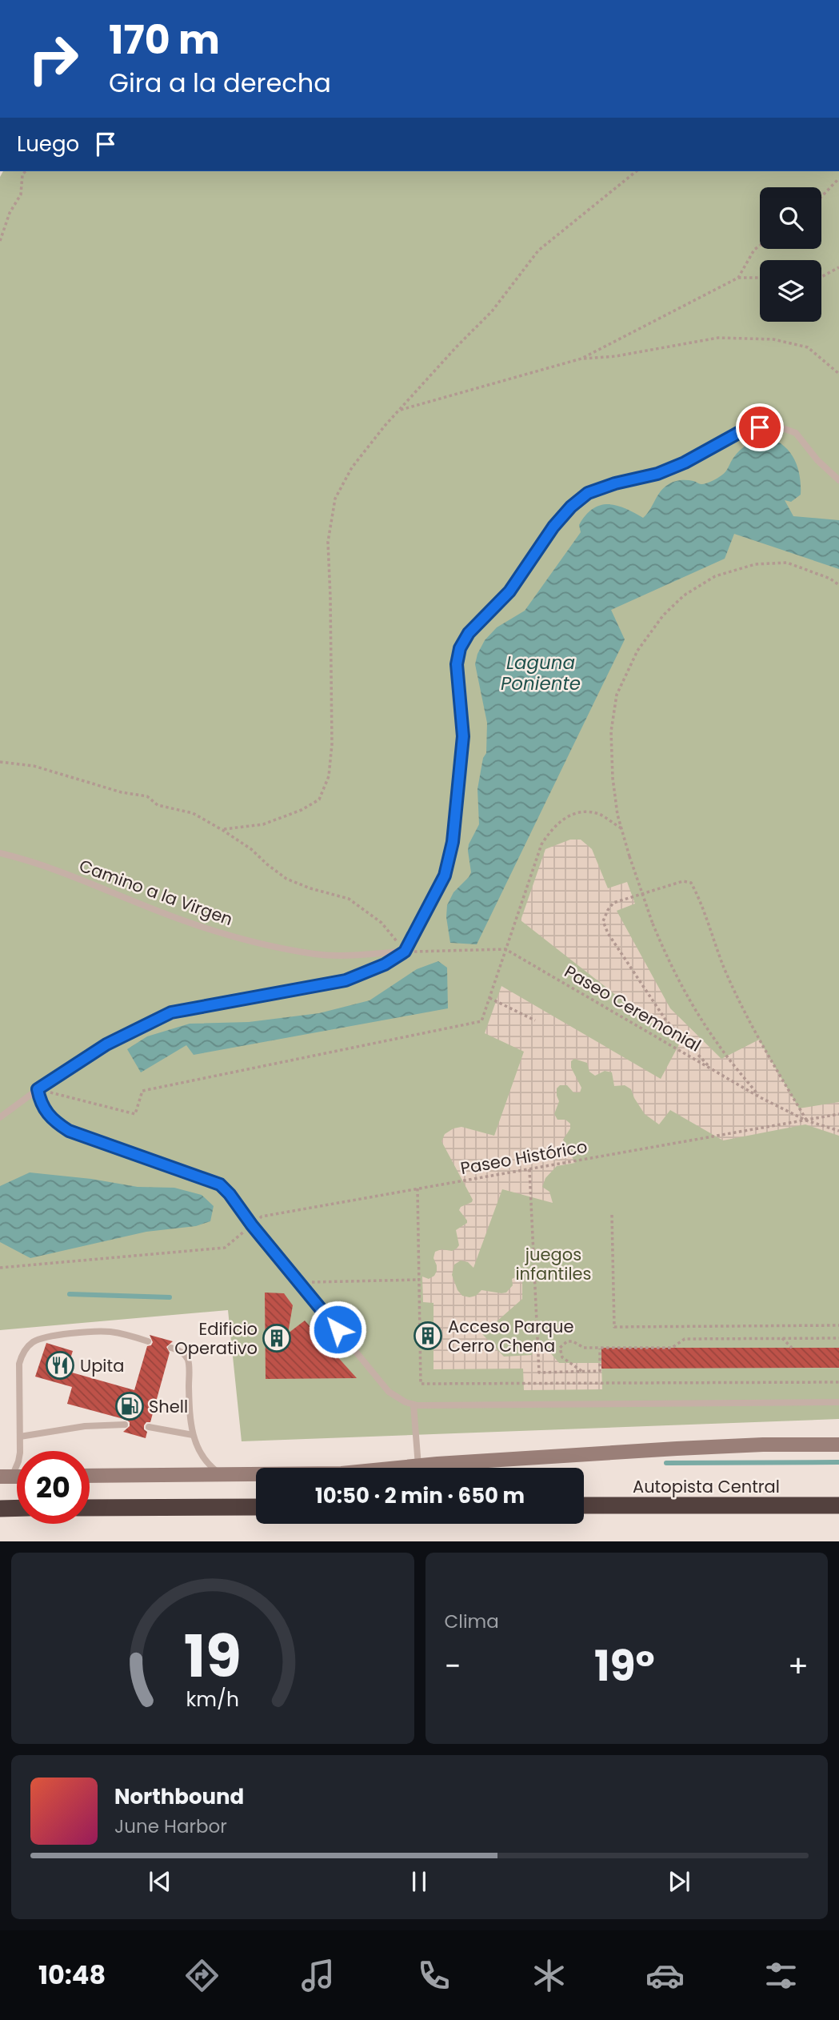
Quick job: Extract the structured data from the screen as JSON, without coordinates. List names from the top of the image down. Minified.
{"streets":{"highway":["Autopista Central"],"lane":["Camino a la Virgen"],"path":["Paseo Ceremonial","Paseo Histórico"]},"crossings":[["Paseo Ceremonial","Paseo Histórico"]],"water":["Laguna Poniente"],"parks":["juegos infantiles"],"places":{"building":["Acceso Parque Cerro Chena","Edificio Operativo"],"restaurant":["Upita"],"fuel station":["Shell"]},"page":{"turn":["170 m","Gira a la derecha"],"then":"Luego","limit":"20","trip":"10:50 · 2 min · 650 m","tile":"Clima","heat":["−","19°","+"],"song":["Northbound","June Harbor"],"tabs":"10:48","gauge":["19","km/h"]}}
